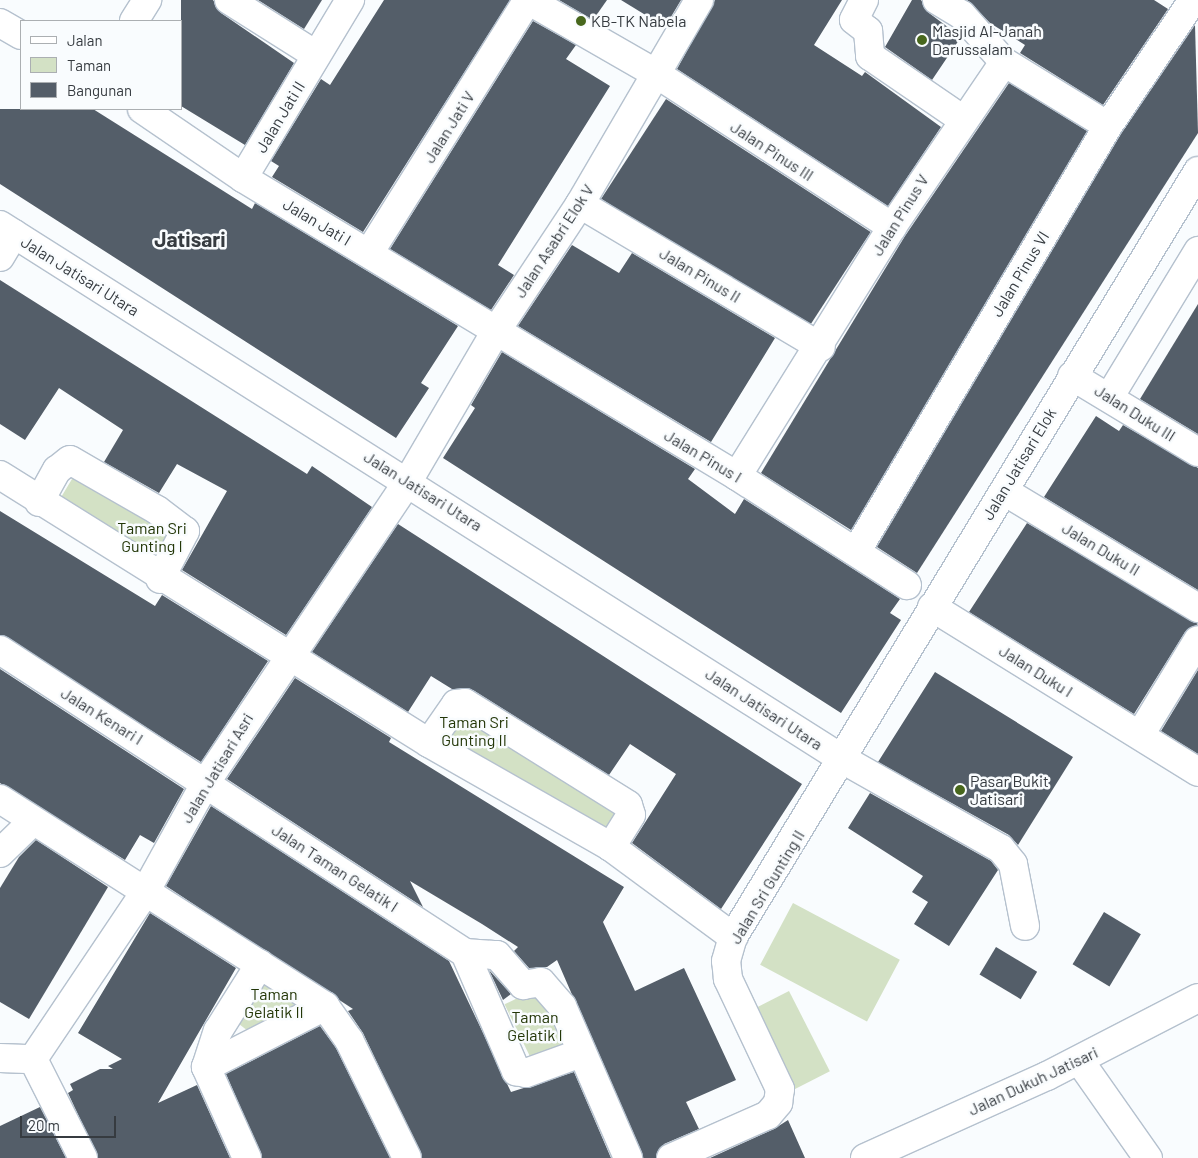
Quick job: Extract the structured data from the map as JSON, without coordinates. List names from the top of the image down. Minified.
{"streets":{"street":["Jalan Jati II","Jalan Jati V","Jalan Pinus III","Jalan Pinus V","Jalan Jati I","Jalan Asabri Elok V","Jalan Pinus VI","Jalan Pinus II","Jalan Jatisari Utara","Jalan Duku III","Jalan Pinus I","Jalan Jatisari Elok","Jalan Duku II","Jalan Duku I","Jalan Kenari I","Jalan Jatisari Asri","Jalan Taman Gelatik I","Jalan Sri Gunting II","Jalan Dukuh Jatisari"]},"crossings":[["Jalan Jati II","Jalan Jati I"],["Jalan Jati V","Jalan Pinus III"],["Jalan Jati V","Jalan Jati I"],["Jalan Jati V","Jalan Asabri Elok V"],["Jalan Pinus III","Jalan Pinus V"],["Jalan Pinus III","Jalan Asabri Elok V"],["Jalan Pinus V","Jalan Pinus II"],["Jalan Pinus V","Jalan Pinus I"],["Jalan Jati I","Jalan Asabri Elok V"],["Jalan Jati I","Jalan Pinus I"],["Jalan Asabri Elok V","Jalan Pinus II"],["Jalan Asabri Elok V","Jalan Jatisari Utara"],["Jalan Asabri Elok V","Jalan Pinus I"],["Jalan Asabri Elok V","Jalan Jatisari Asri"],["Jalan Pinus VI","Jalan Pinus I"],["Jalan Jatisari Utara","Jalan Jatisari Elok"],["Jalan Jatisari Utara","Jalan Jatisari Asri"],["Jalan Jatisari Utara","Jalan Sri Gunting II"],["Jalan Duku III","Jalan Jatisari Elok"],["Jalan Jatisari Elok","Jalan Duku II"],["Jalan Jatisari Elok","Jalan Duku I"],["Jalan Jatisari Elok","Jalan Sri Gunting II"],["Jalan Kenari I","Jalan Jatisari Asri"],["Jalan Kenari I","Jalan Taman Gelatik I"],["Jalan Jatisari Asri","Jalan Taman Gelatik I"]],"districts":["Jatisari"],"parks":["Taman Sri Gunting I","Taman Sri Gunting II","Taman Gelatik II","Taman Gelatik I"],"places":["KB-TK Nabela","Masjid Al-Janah Darussalam","Pasar Bukit Jatisari"],"legend":["Jalan","Taman","Bangunan"],"scale_bar":"20 m"}
